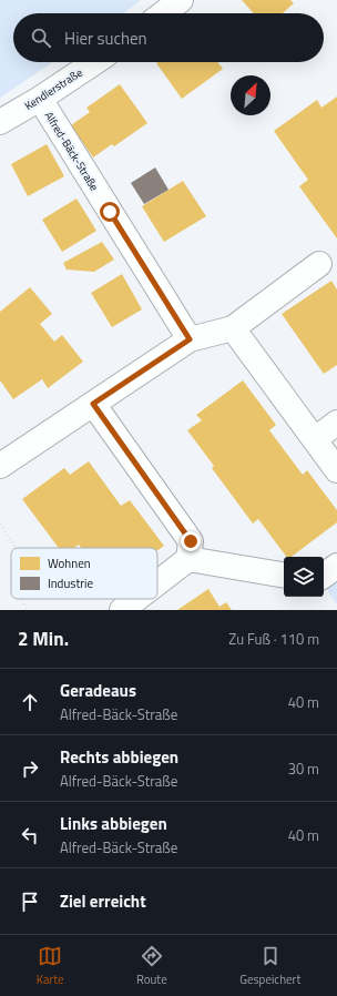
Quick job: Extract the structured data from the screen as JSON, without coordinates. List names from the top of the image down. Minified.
{"streets":{"street":["Kendlerstraße","Alfred-Bäck-Straße"]},"crossings":[["Kendlerstraße","Alfred-Bäck-Straße"]],"legend":["Wohnen","Industrie"],"north":"top right","page":{"search":"Hier suchen","heading":["2 Min.","Zu Fuß · 110 m"],"list":[["Geradeaus","Alfred-Bäck-Straße","40 m"],["Rechts abbiegen","Alfred-Bäck-Straße","30 m"],["Links abbiegen","Alfred-Bäck-Straße","40 m"],"Ziel erreicht"],"nav":["Karte","Route","Gespeichert"]}}
